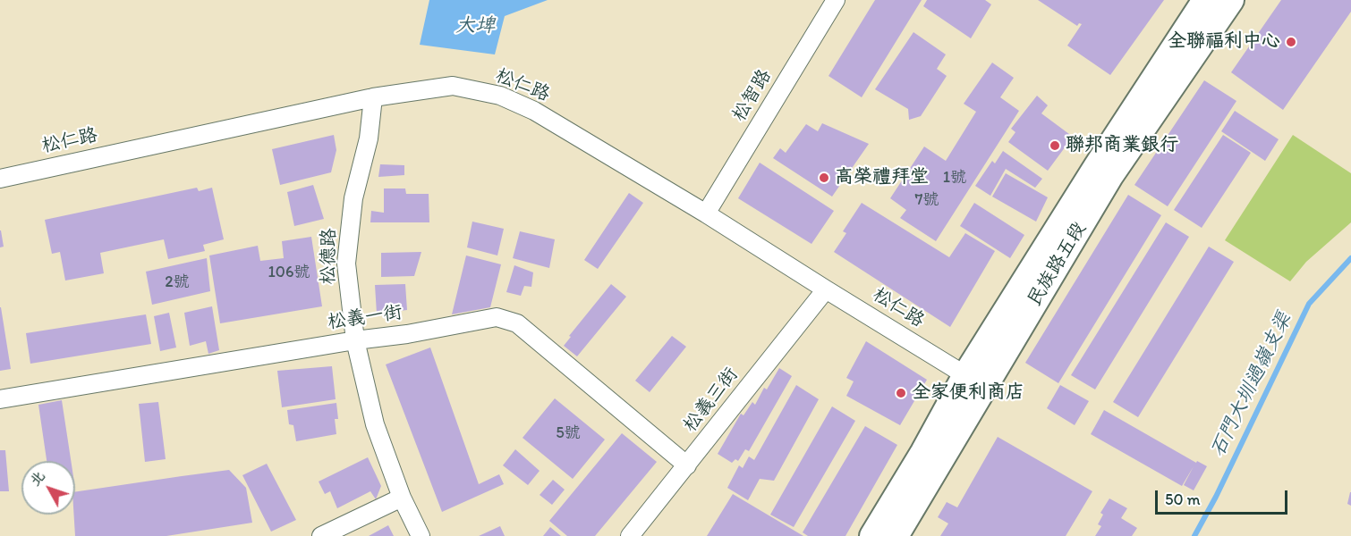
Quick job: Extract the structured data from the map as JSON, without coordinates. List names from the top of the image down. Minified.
{"streets":{"main road":["民族路五段"],"street":["松仁路","松智路","松德路","松義一街","松義三街"]},"crossings":[["松仁路","松智路"],["松仁路","松德路"],["松仁路","民族路五段"],["松仁路","松義三街"],["松德路","松義一街"],["松義一街","松義三街"]],"water":["大埤","石門大圳過嶺支渠"],"places":["全聯福利中心","聯邦商業銀行","高榮禮拜堂","全家便利商店"],"house_numbers":["1號","7號","106號","2號","5號"],"scale_bar":"50 m","north":"top left"}
